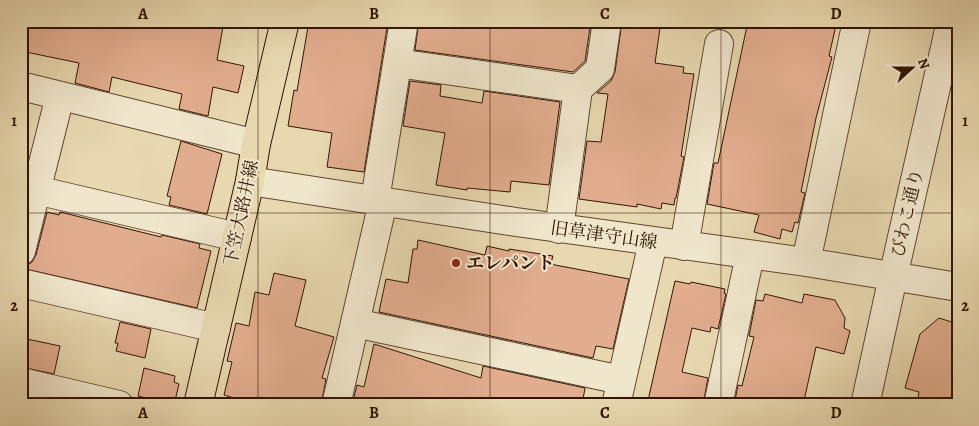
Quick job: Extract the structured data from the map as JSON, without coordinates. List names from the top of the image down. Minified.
{"streets":{"main road":["下笠大路井線"],"street":["びわこ通り","旧草津守山線"]},"crossings":[["下笠大路井線","旧草津守山線"],["びわこ通り","旧草津守山線"]],"places":["エレパント"],"north":"right","grid":{"columns":["A","B","C","D"],"rows":["1","2"]}}
